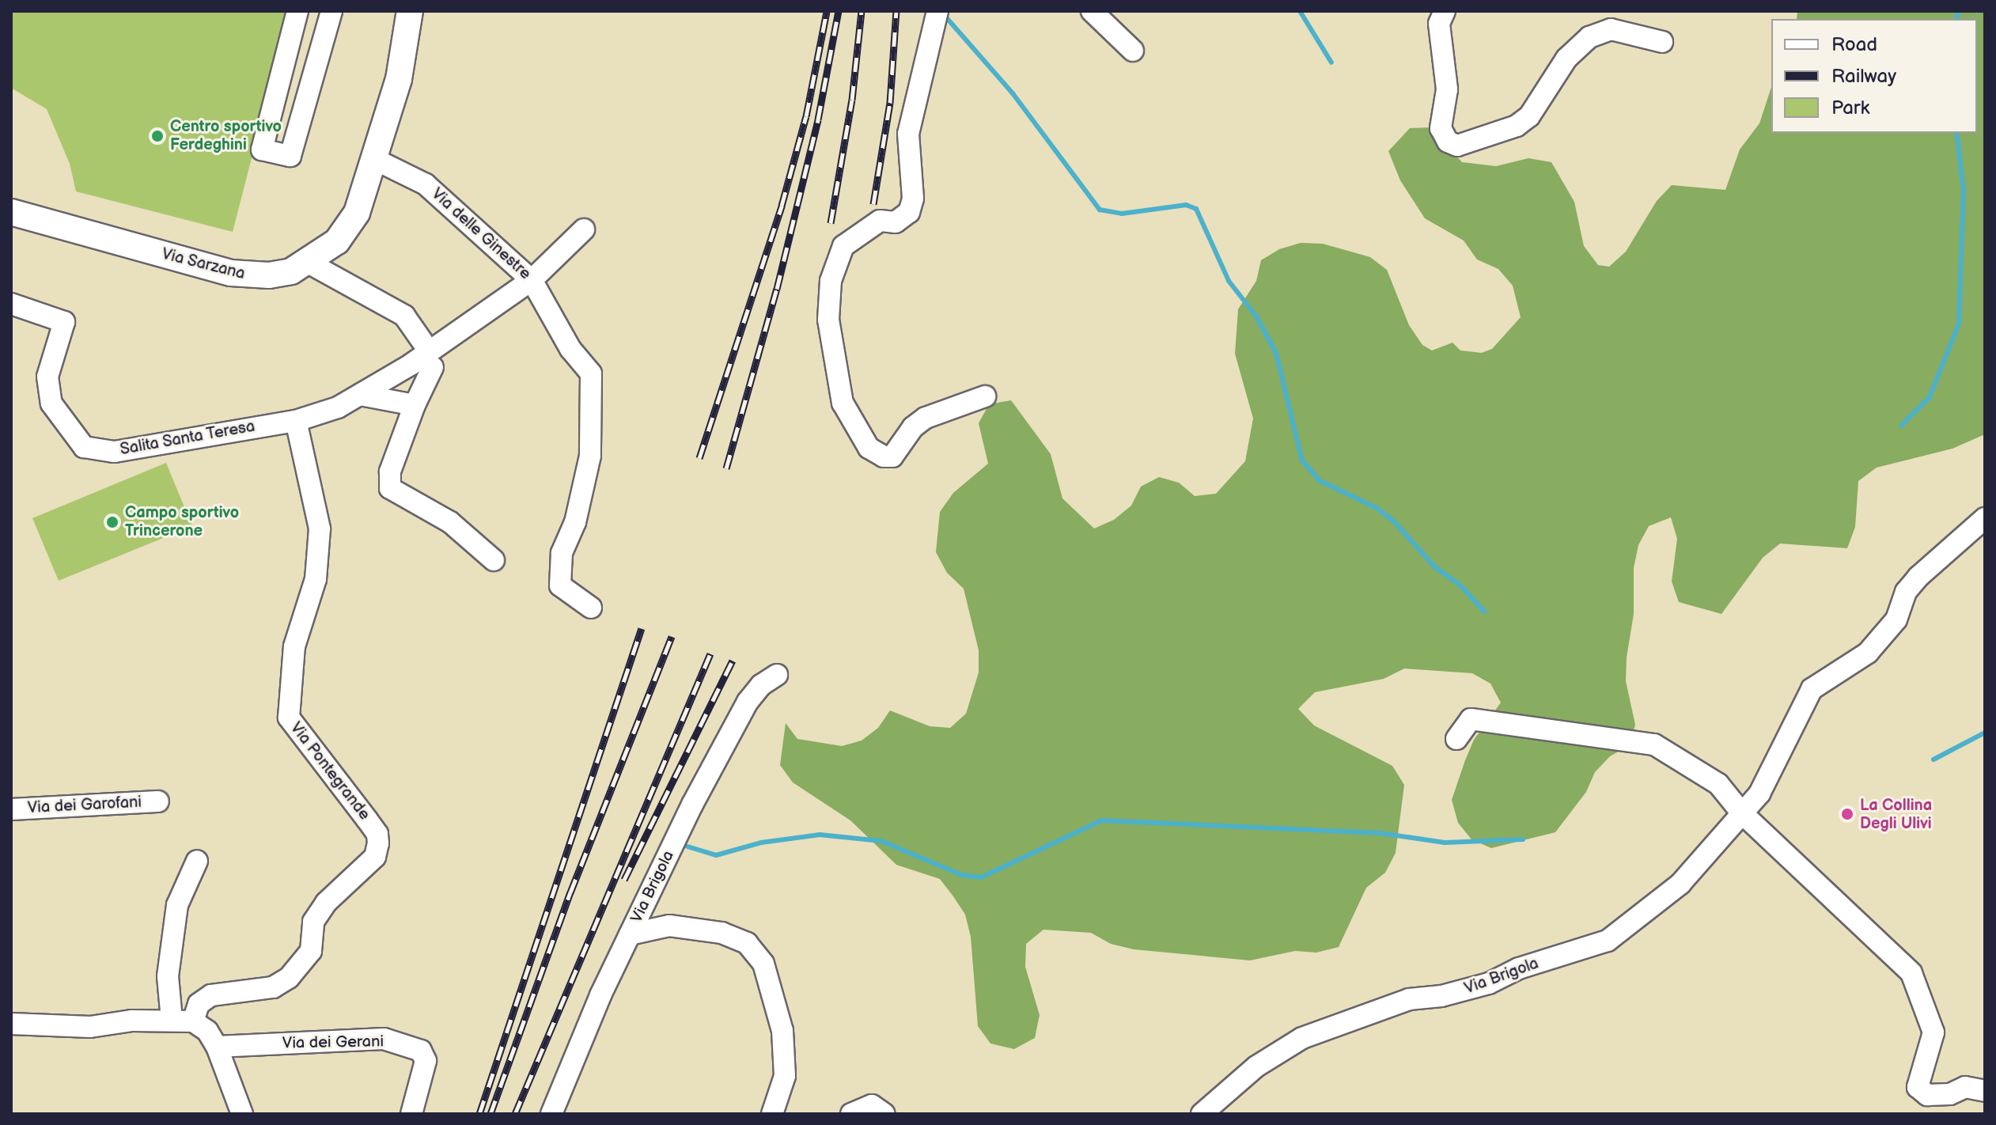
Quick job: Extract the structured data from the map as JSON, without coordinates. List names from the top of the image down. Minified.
{"streets":{"main road":["Via Sarzana"],"street":["Via delle Ginestre","Salita Santa Teresa","Via Pontegrande","Via dei Garofani","Via Brigola","Via dei Gerani"]},"crossings":[["Via delle Ginestre","Via Sarzana"],["Salita Santa Teresa","Via Pontegrande"]],"places":["Centro sportivo Ferdeghini","Campo sportivo Trincerone","La Collina Degli Ulivi"],"legend":["Road","Railway","Park"]}
